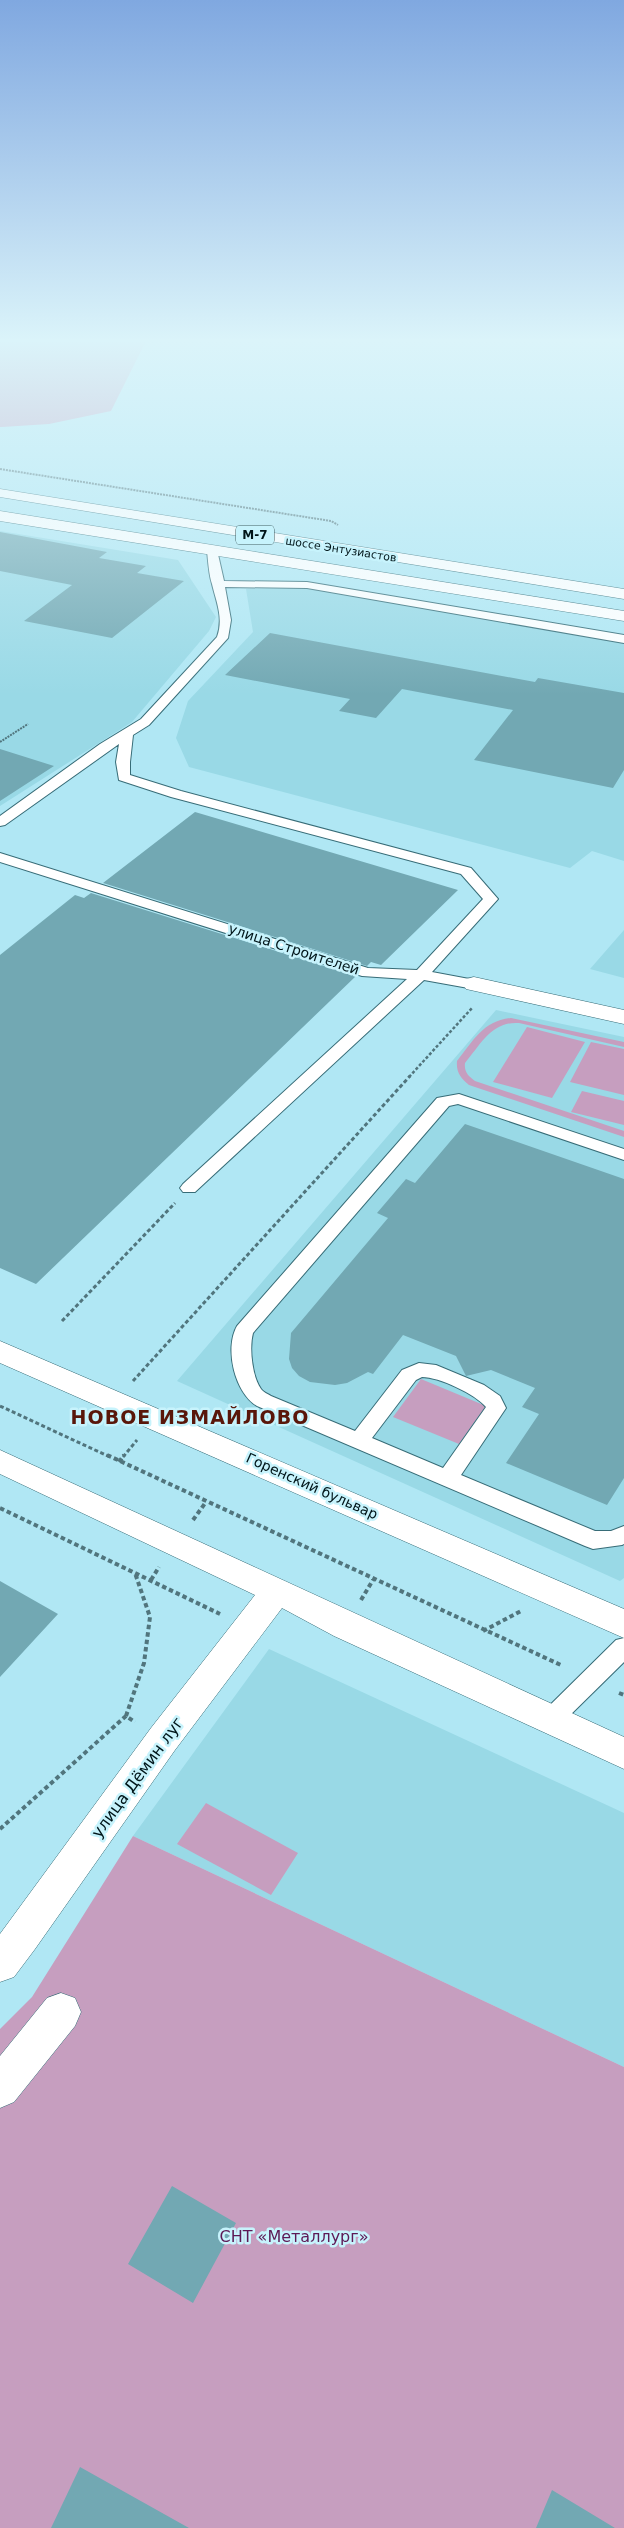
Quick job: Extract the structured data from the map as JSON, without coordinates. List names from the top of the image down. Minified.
{"streets":{"main road":["М-7","шоссе Энтузиастов","улица Строителей","Горенский бульвар","улица Дёмин луг"]},"districts":["НОВОЕ ИЗМАЙЛОВО"],"parks":["СНТ «Металлург»"]}
